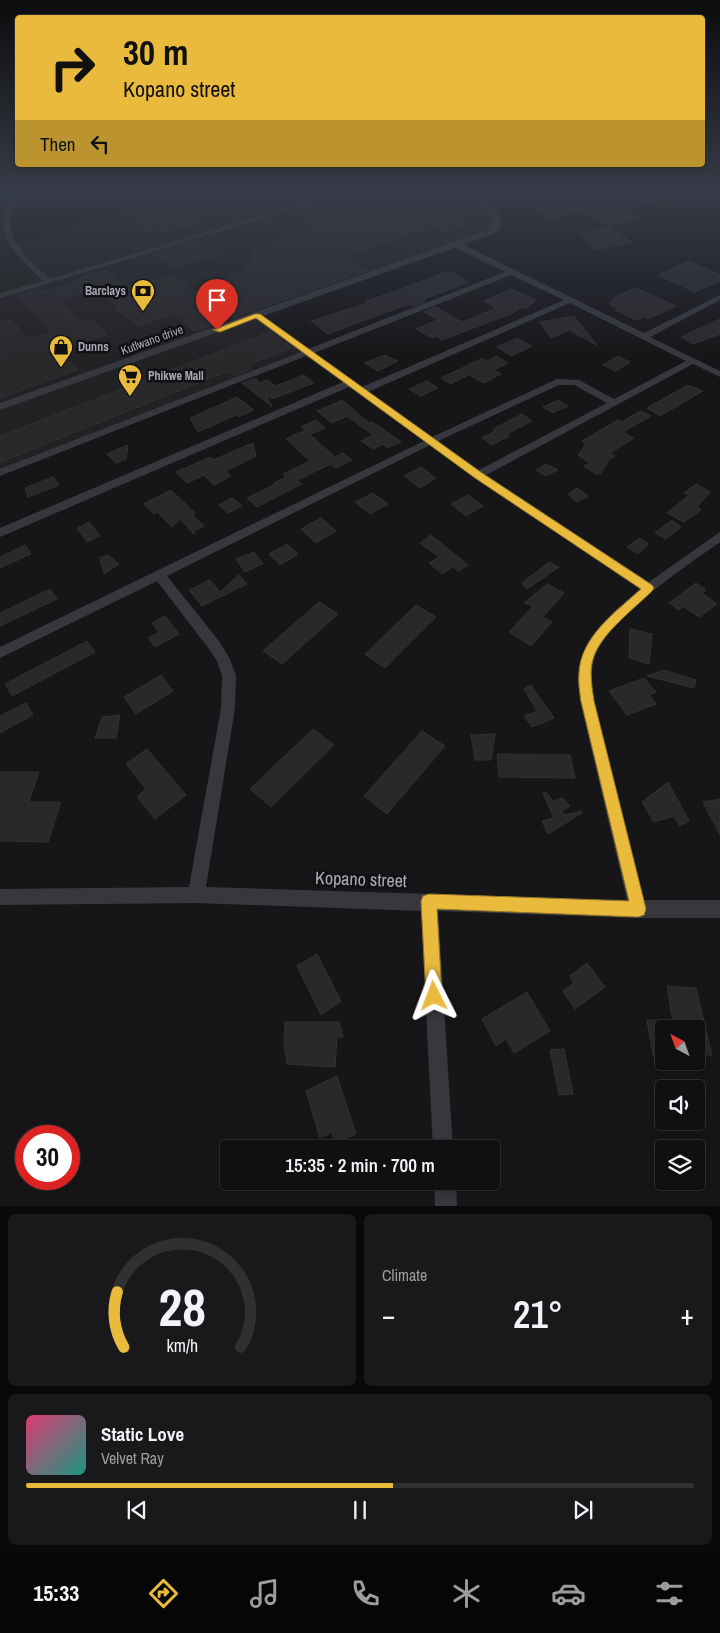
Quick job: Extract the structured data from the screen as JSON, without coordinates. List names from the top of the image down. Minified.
{"streets":{"street":["Kutlwano drive","Kopano street"]},"places":{"bank":["Barclays"],"shop":["Dunns"],"supermarket":["Phikwe Mall"]},"north":"top left","page":{"turn":["30 m","Kopano street"],"then":"Then","limit":"30","trip":"15:35 · 2 min · 700 m","tile":"Climate","heat":["−","21°","+"],"song":["Static Love","Velvet Ray"],"tabs":"15:33","gauge":["28","km/h"]}}
